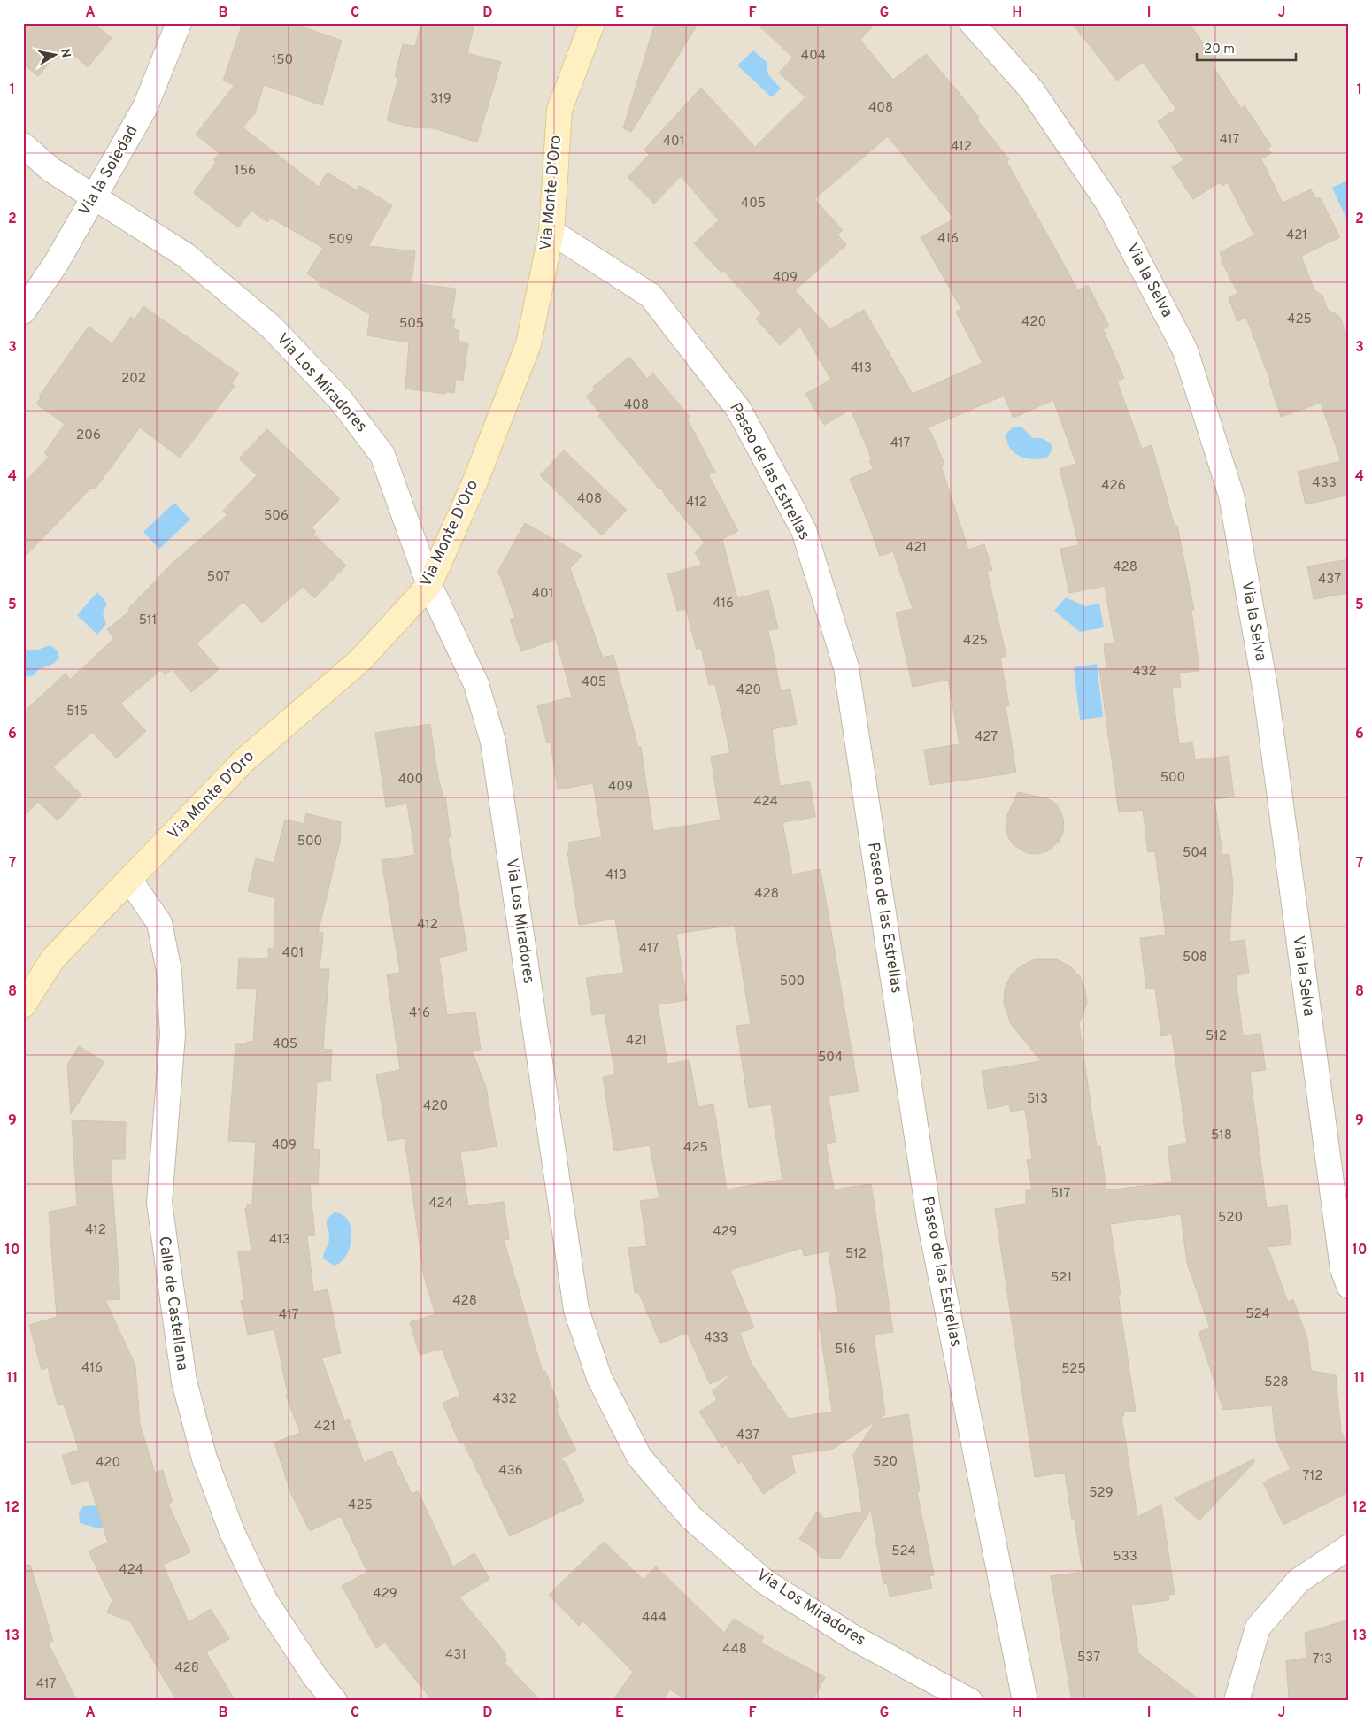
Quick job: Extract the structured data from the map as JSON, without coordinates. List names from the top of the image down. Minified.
{"streets":{"street":["Via la Soledad","Via Monte D'Oro","Via la Selva","Via Los Miradores","Paseo de las Estrellas","Calle de Castellana"]},"crossings":[["Via la Soledad","Via Los Miradores"],["Via Monte D'Oro","Via Los Miradores"],["Via Monte D'Oro","Paseo de las Estrellas"],["Via Monte D'Oro","Calle de Castellana"]],"house_numbers":["404","150","319","408","417","401","412","156","405","421","416","509","409","425","420","505","413","202","408","206","417","433","426","408","412","506","421","428","507","437","401","416","511","425","432","405","420","515","427","500","400","409","424","500","504","413","428","412","417","401","508","500","416","512","421","405","504","513","420","518","409","425","517","424","520","412","429","413","512","521","428","524","417","433","516","416","525","528","432","421","437","520","420","436","712","529","425","524","533","424","429","444","448","431","537","713","428","417"],"scale_bar":"20 m","north":"right","grid":{"columns":["A","B","C","D","E","F","G","H","I","J"],"rows":["1","2","3","4","5","6","7","8","9","10","11","12","13"]}}
